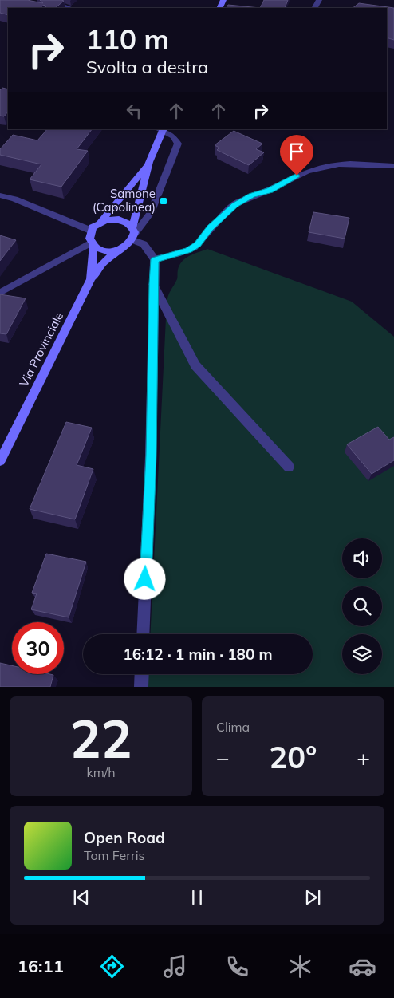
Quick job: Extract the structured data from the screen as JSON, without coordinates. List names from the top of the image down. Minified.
{"streets":{"main road":["Via Provinciale"]},"places":{"transit":["Samone (Capolinea)"]},"page":{"turn":["110 m","Svolta a destra"],"limit":"30","trip":"16:12 · 1 min · 180 m","tile":[["22","km/h"],"Clima"],"heat":["−","20°","+"],"song":["Open Road","Tom Ferris"],"tabs":"16:11"}}
